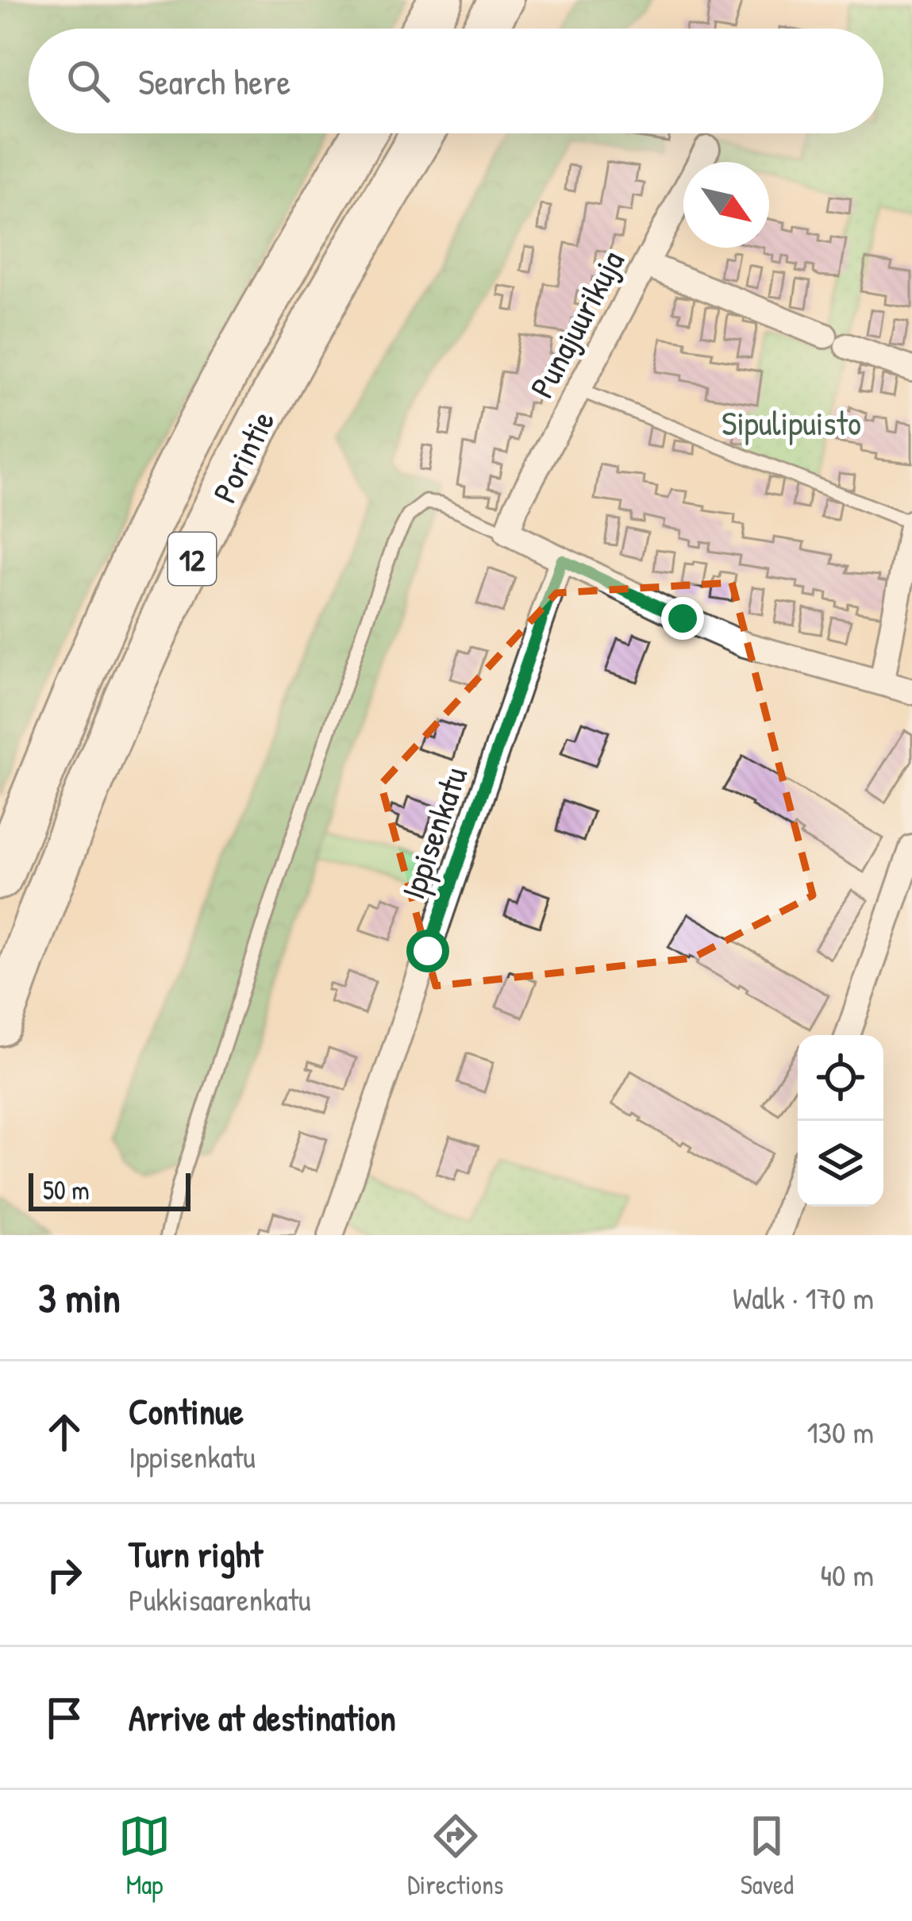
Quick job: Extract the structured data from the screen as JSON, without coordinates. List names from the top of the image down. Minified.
{"streets":{"highway":["Porintie","12"],"street":["Punajuurikuja","Ippisenkatu"]},"parks":["Sipulipuisto"],"scale_bar":"50 m","north":"bottom right","page":{"search":"Search here","scale":"50 m","heading":["3 min","Walk · 170 m"],"list":[["Continue","Ippisenkatu","130 m"],["Turn right","Pukkisaarenkatu","40 m"],"Arrive at destination"],"nav":["Map","Directions","Saved"]}}
